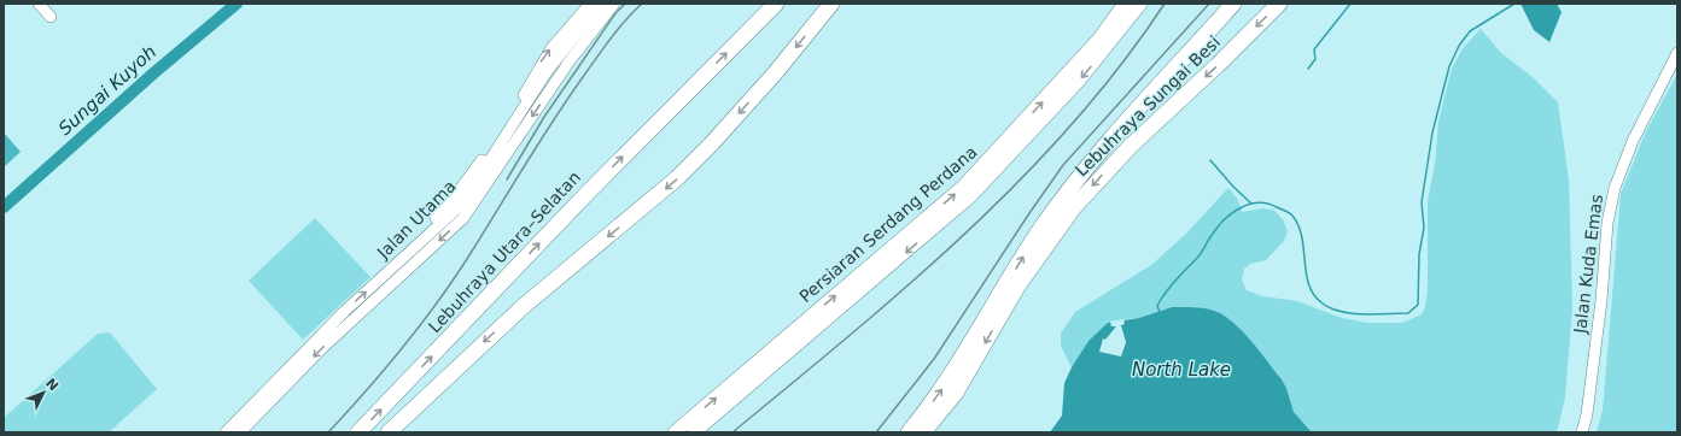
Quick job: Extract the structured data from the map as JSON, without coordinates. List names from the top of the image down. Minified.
{"streets":{"highway":["Lebuhraya Sungai Besi","Lebuhraya Utara–Selatan"],"main road":["Persiaran Serdang Perdana"],"street":["Jalan Utama","Jalan Kuda Emas"]},"water":["Sungai Kuyoh","North Lake"],"north":"top right"}
